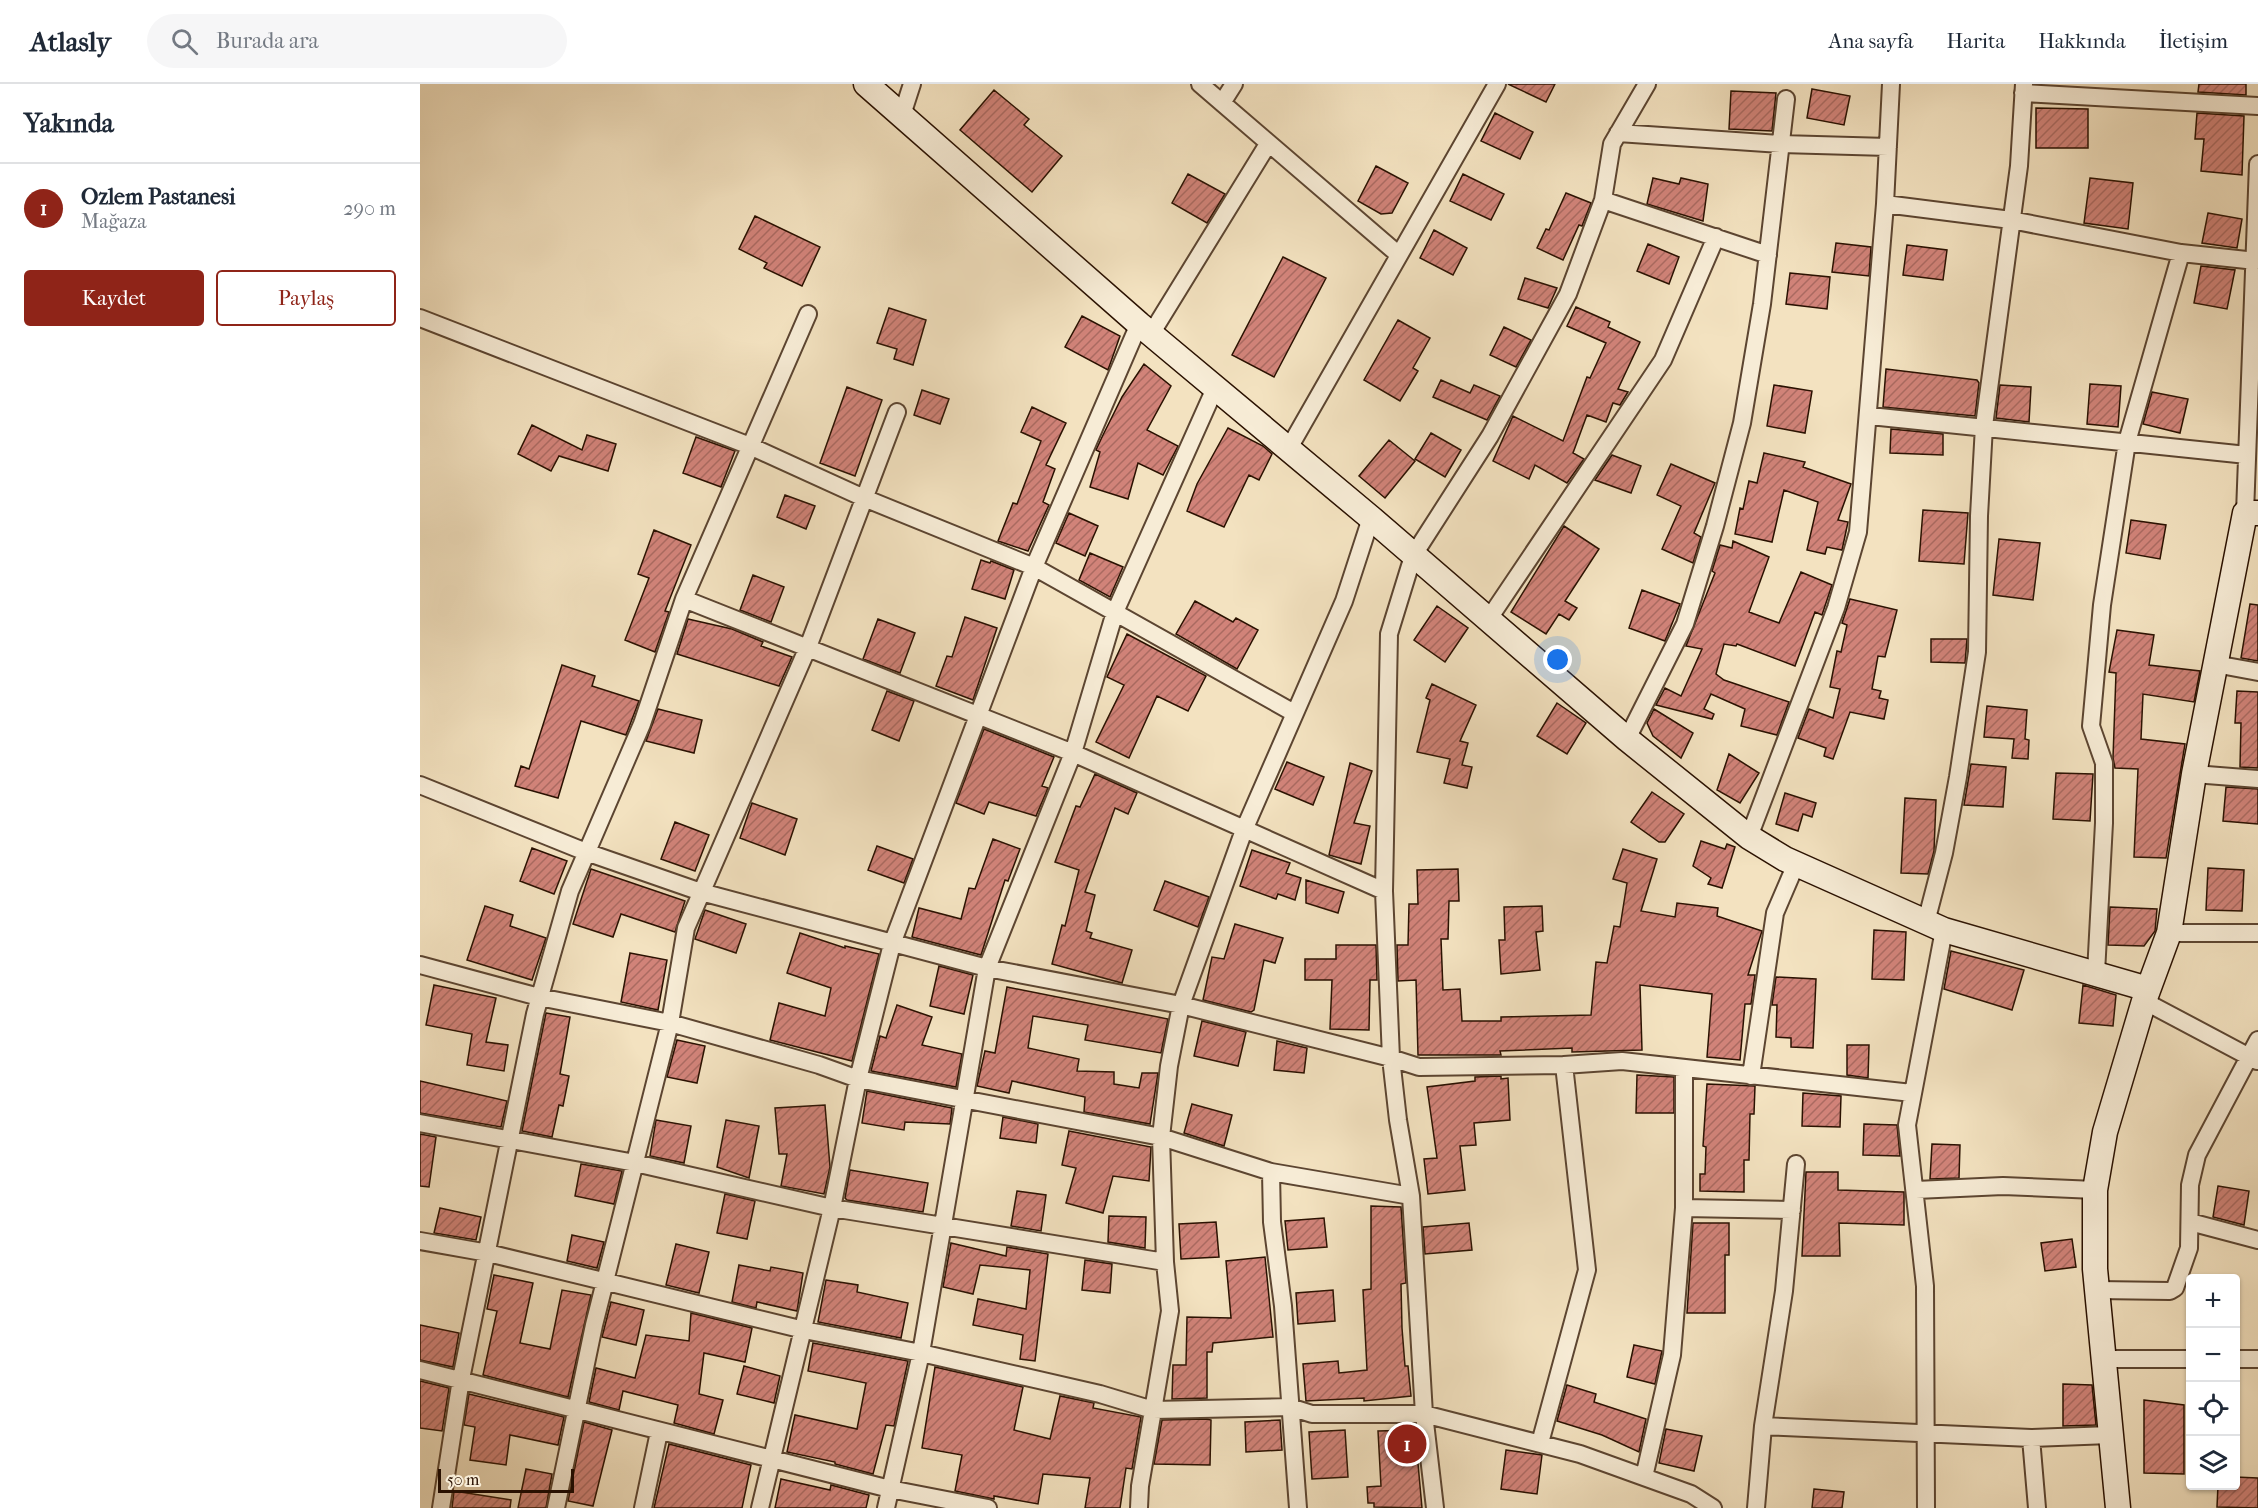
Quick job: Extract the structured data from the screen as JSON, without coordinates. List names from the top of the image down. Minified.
{"scale_bar":"50 m","page":{"header":"Atlasly","search":"Burada ara","nav":["Ana sayfa","Harita","Hakkında","İletişim"],"heading":"Yakında","list":[{"mark":"1","name":"Ozlem Pastanesi","note":"Mağaza","value":"290 m"}],"buttons":["Kaydet","Paylaş"],"map_buttons":["+","−"],"pins":"1","scale":"50 m"}}
